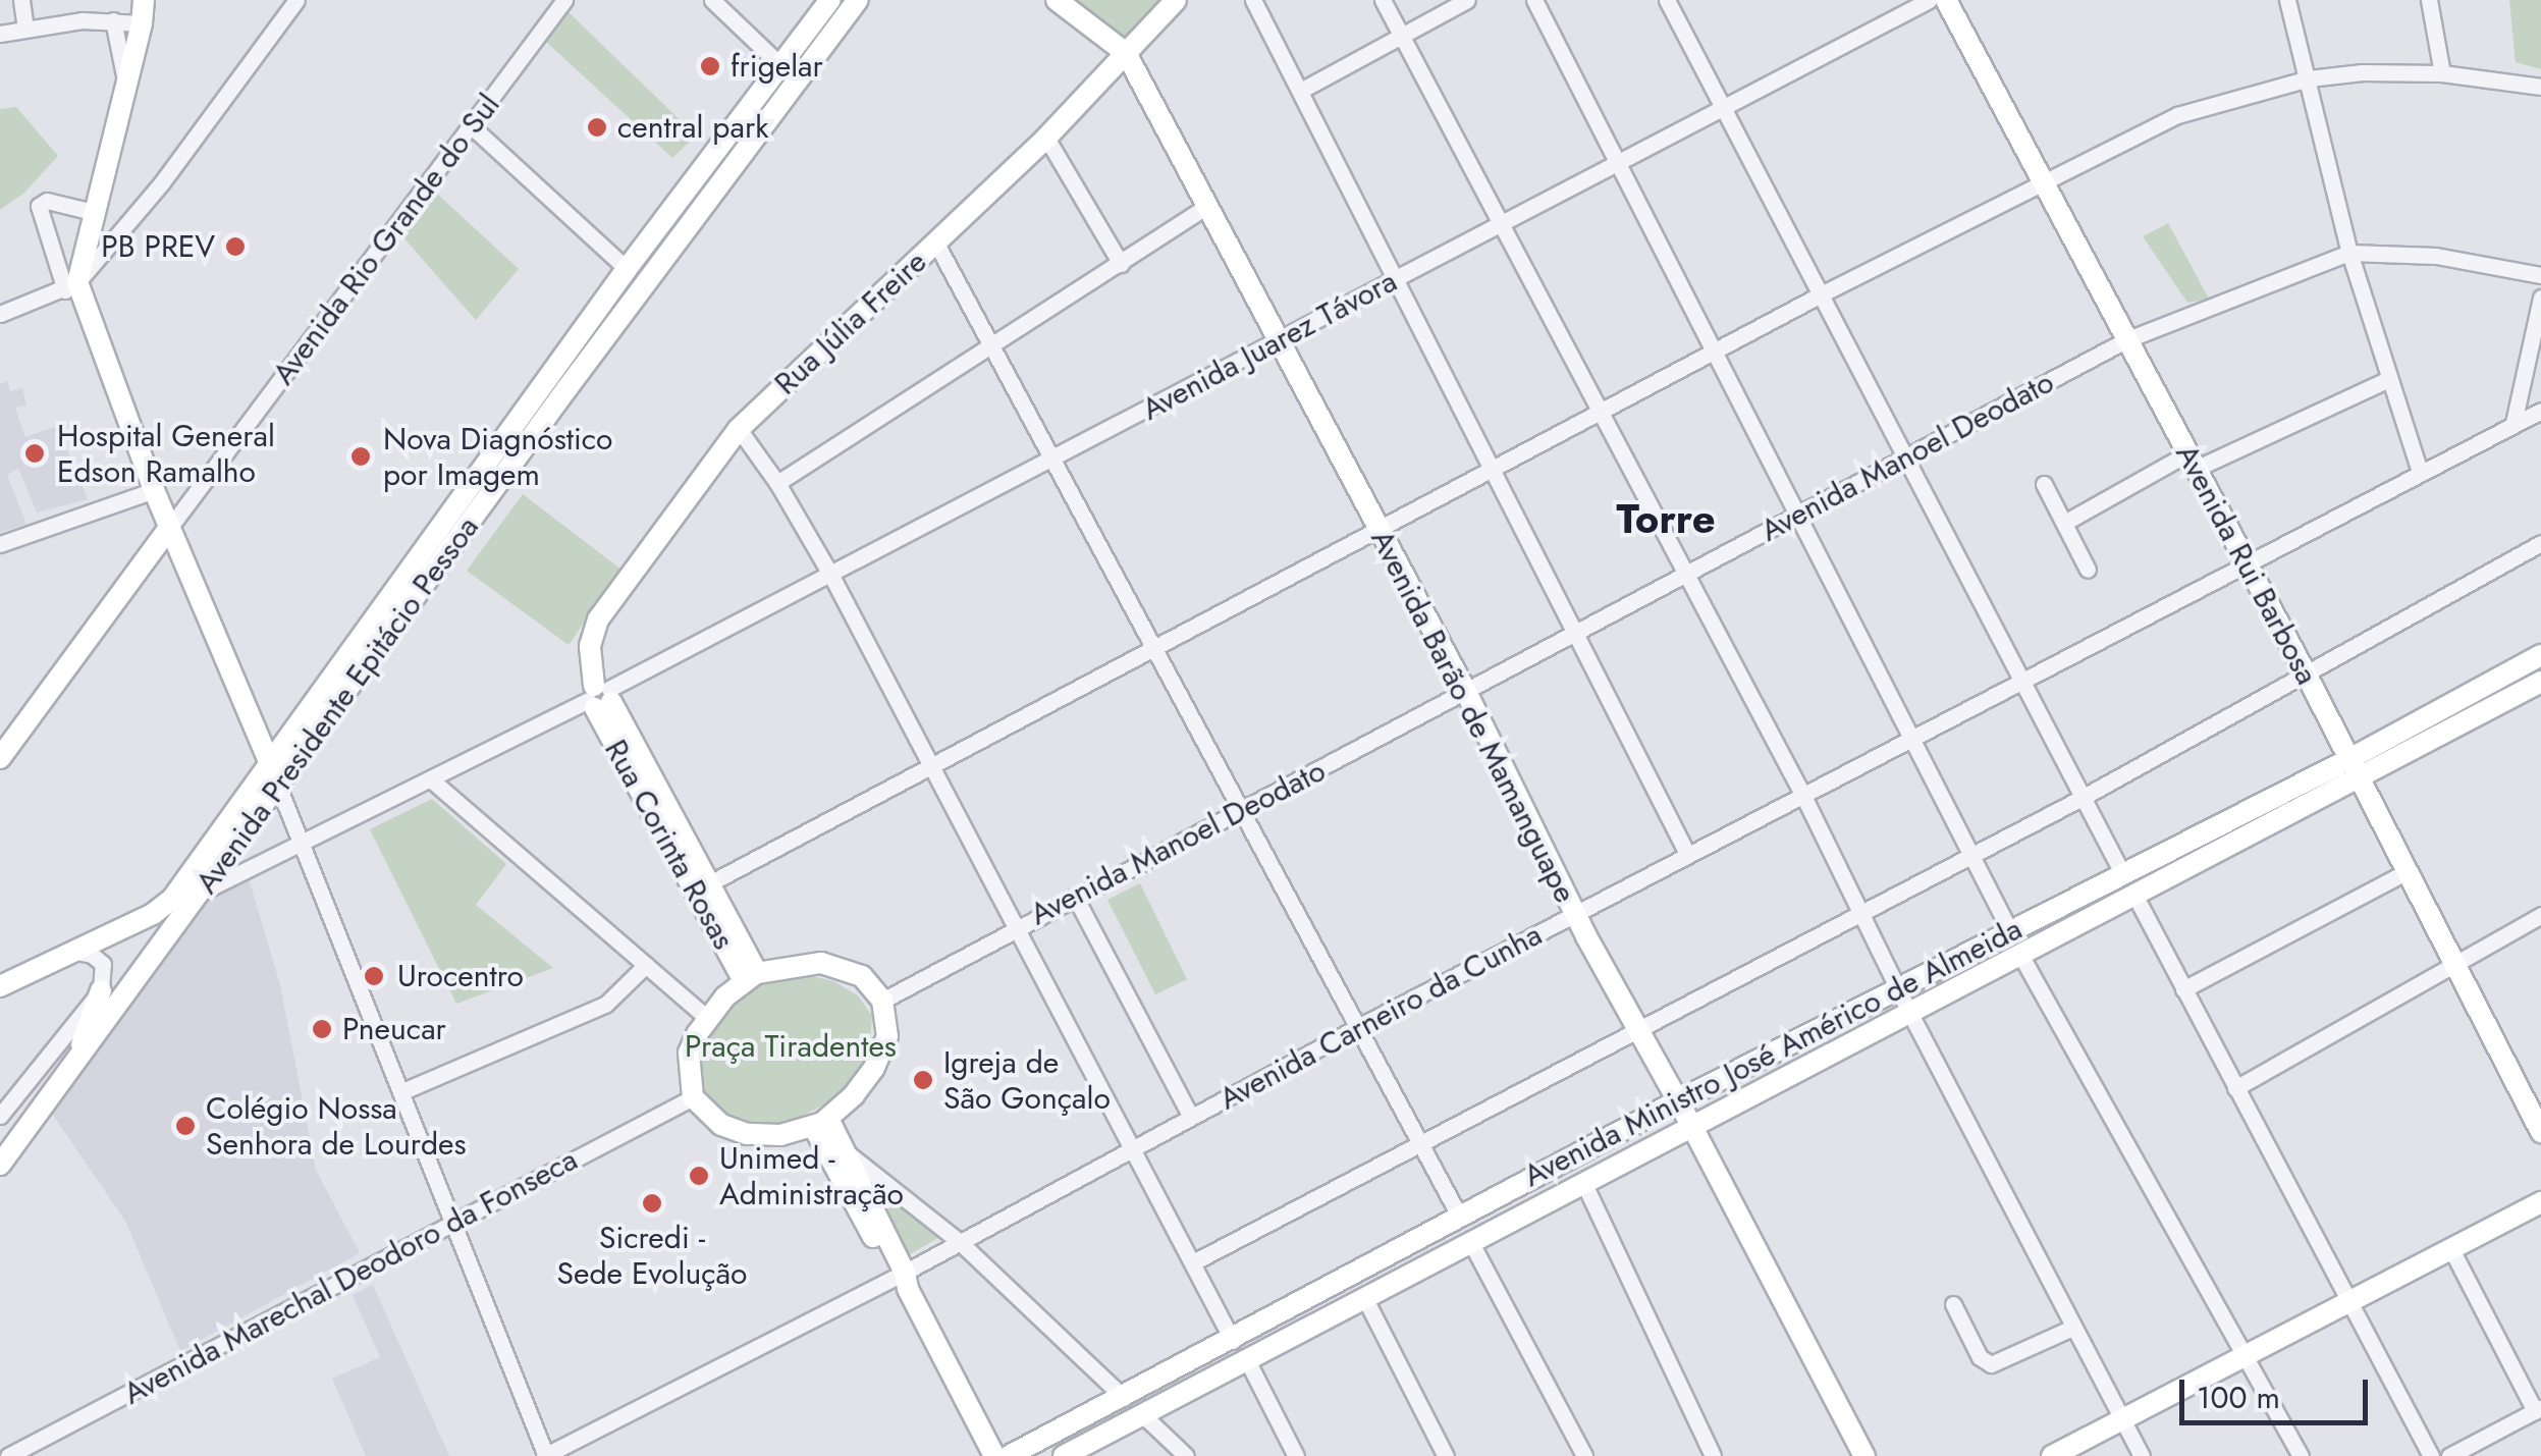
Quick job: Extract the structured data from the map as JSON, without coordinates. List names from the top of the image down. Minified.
{"streets":{"main road":["Rua Júlia Freire","Avenida Rui Barbosa","Avenida Presidente Epitácio Pessoa","Avenida Barão de Mamanguape","Rua Corinta Rosas","Avenida Ministro José Américo de Almeida"],"street":["Avenida Rio Grande do Sul","Avenida Juarez Távora","Avenida Manoel Deodato","Avenida Carneiro da Cunha","Avenida Marechal Deodoro da Fonseca"]},"crossings":[["Rua Júlia Freire","Avenida Juarez Távora"],["Rua Júlia Freire","Avenida Barão de Mamanguape"],["Rua Júlia Freire","Rua Corinta Rosas"],["Avenida Juarez Távora","Avenida Presidente Epitácio Pessoa"],["Avenida Juarez Távora","Avenida Barão de Mamanguape"],["Avenida Juarez Távora","Rua Corinta Rosas"],["Avenida Manoel Deodato","Avenida Rui Barbosa"],["Avenida Manoel Deodato","Avenida Barão de Mamanguape"],["Avenida Manoel Deodato","Rua Corinta Rosas"],["Avenida Manoel Deodato","Avenida Marechal Deodoro da Fonseca"],["Avenida Rui Barbosa","Avenida Carneiro da Cunha"],["Avenida Rui Barbosa","Avenida Ministro José Américo de Almeida"],["Avenida Barão de Mamanguape","Avenida Carneiro da Cunha"],["Avenida Barão de Mamanguape","Avenida Ministro José Américo de Almeida"],["Rua Corinta Rosas","Avenida Marechal Deodoro da Fonseca"]],"districts":["Torre"],"parks":["Praça Tiradentes"],"places":["frigelar","central park","PB PREV","Hospital General Edson Ramalho","Nova Diagnóstico por Imagem","Urocentro","Pneucar","Igreja de São Gonçalo","Colégio Nossa Senhora de Lourdes","Unimed - Administração","Sicredi - Sede Evolução"],"scale_bar":"100 m"}
